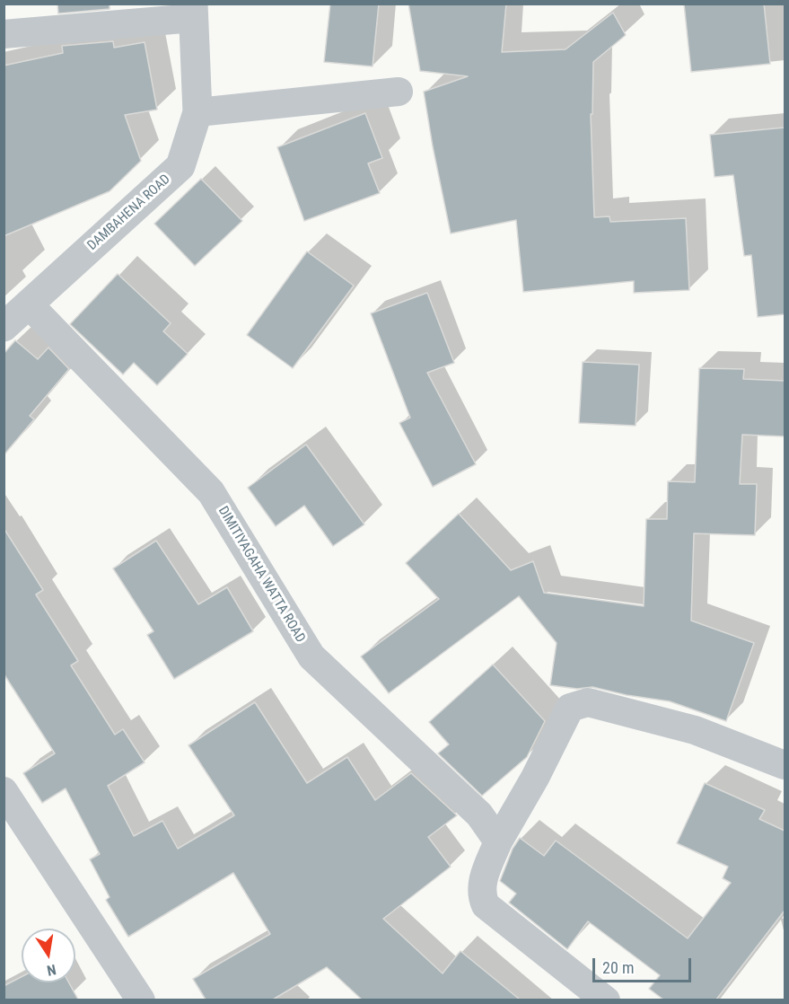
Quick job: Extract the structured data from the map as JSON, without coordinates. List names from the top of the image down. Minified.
{"streets":{"street":["DAMBAHENA ROAD","DIMITIYAGAHA WATTA ROAD"]},"crossings":[["DAMBAHENA ROAD","DIMITIYAGAHA WATTA ROAD"]],"scale_bar":"20 m","north":"bottom"}
